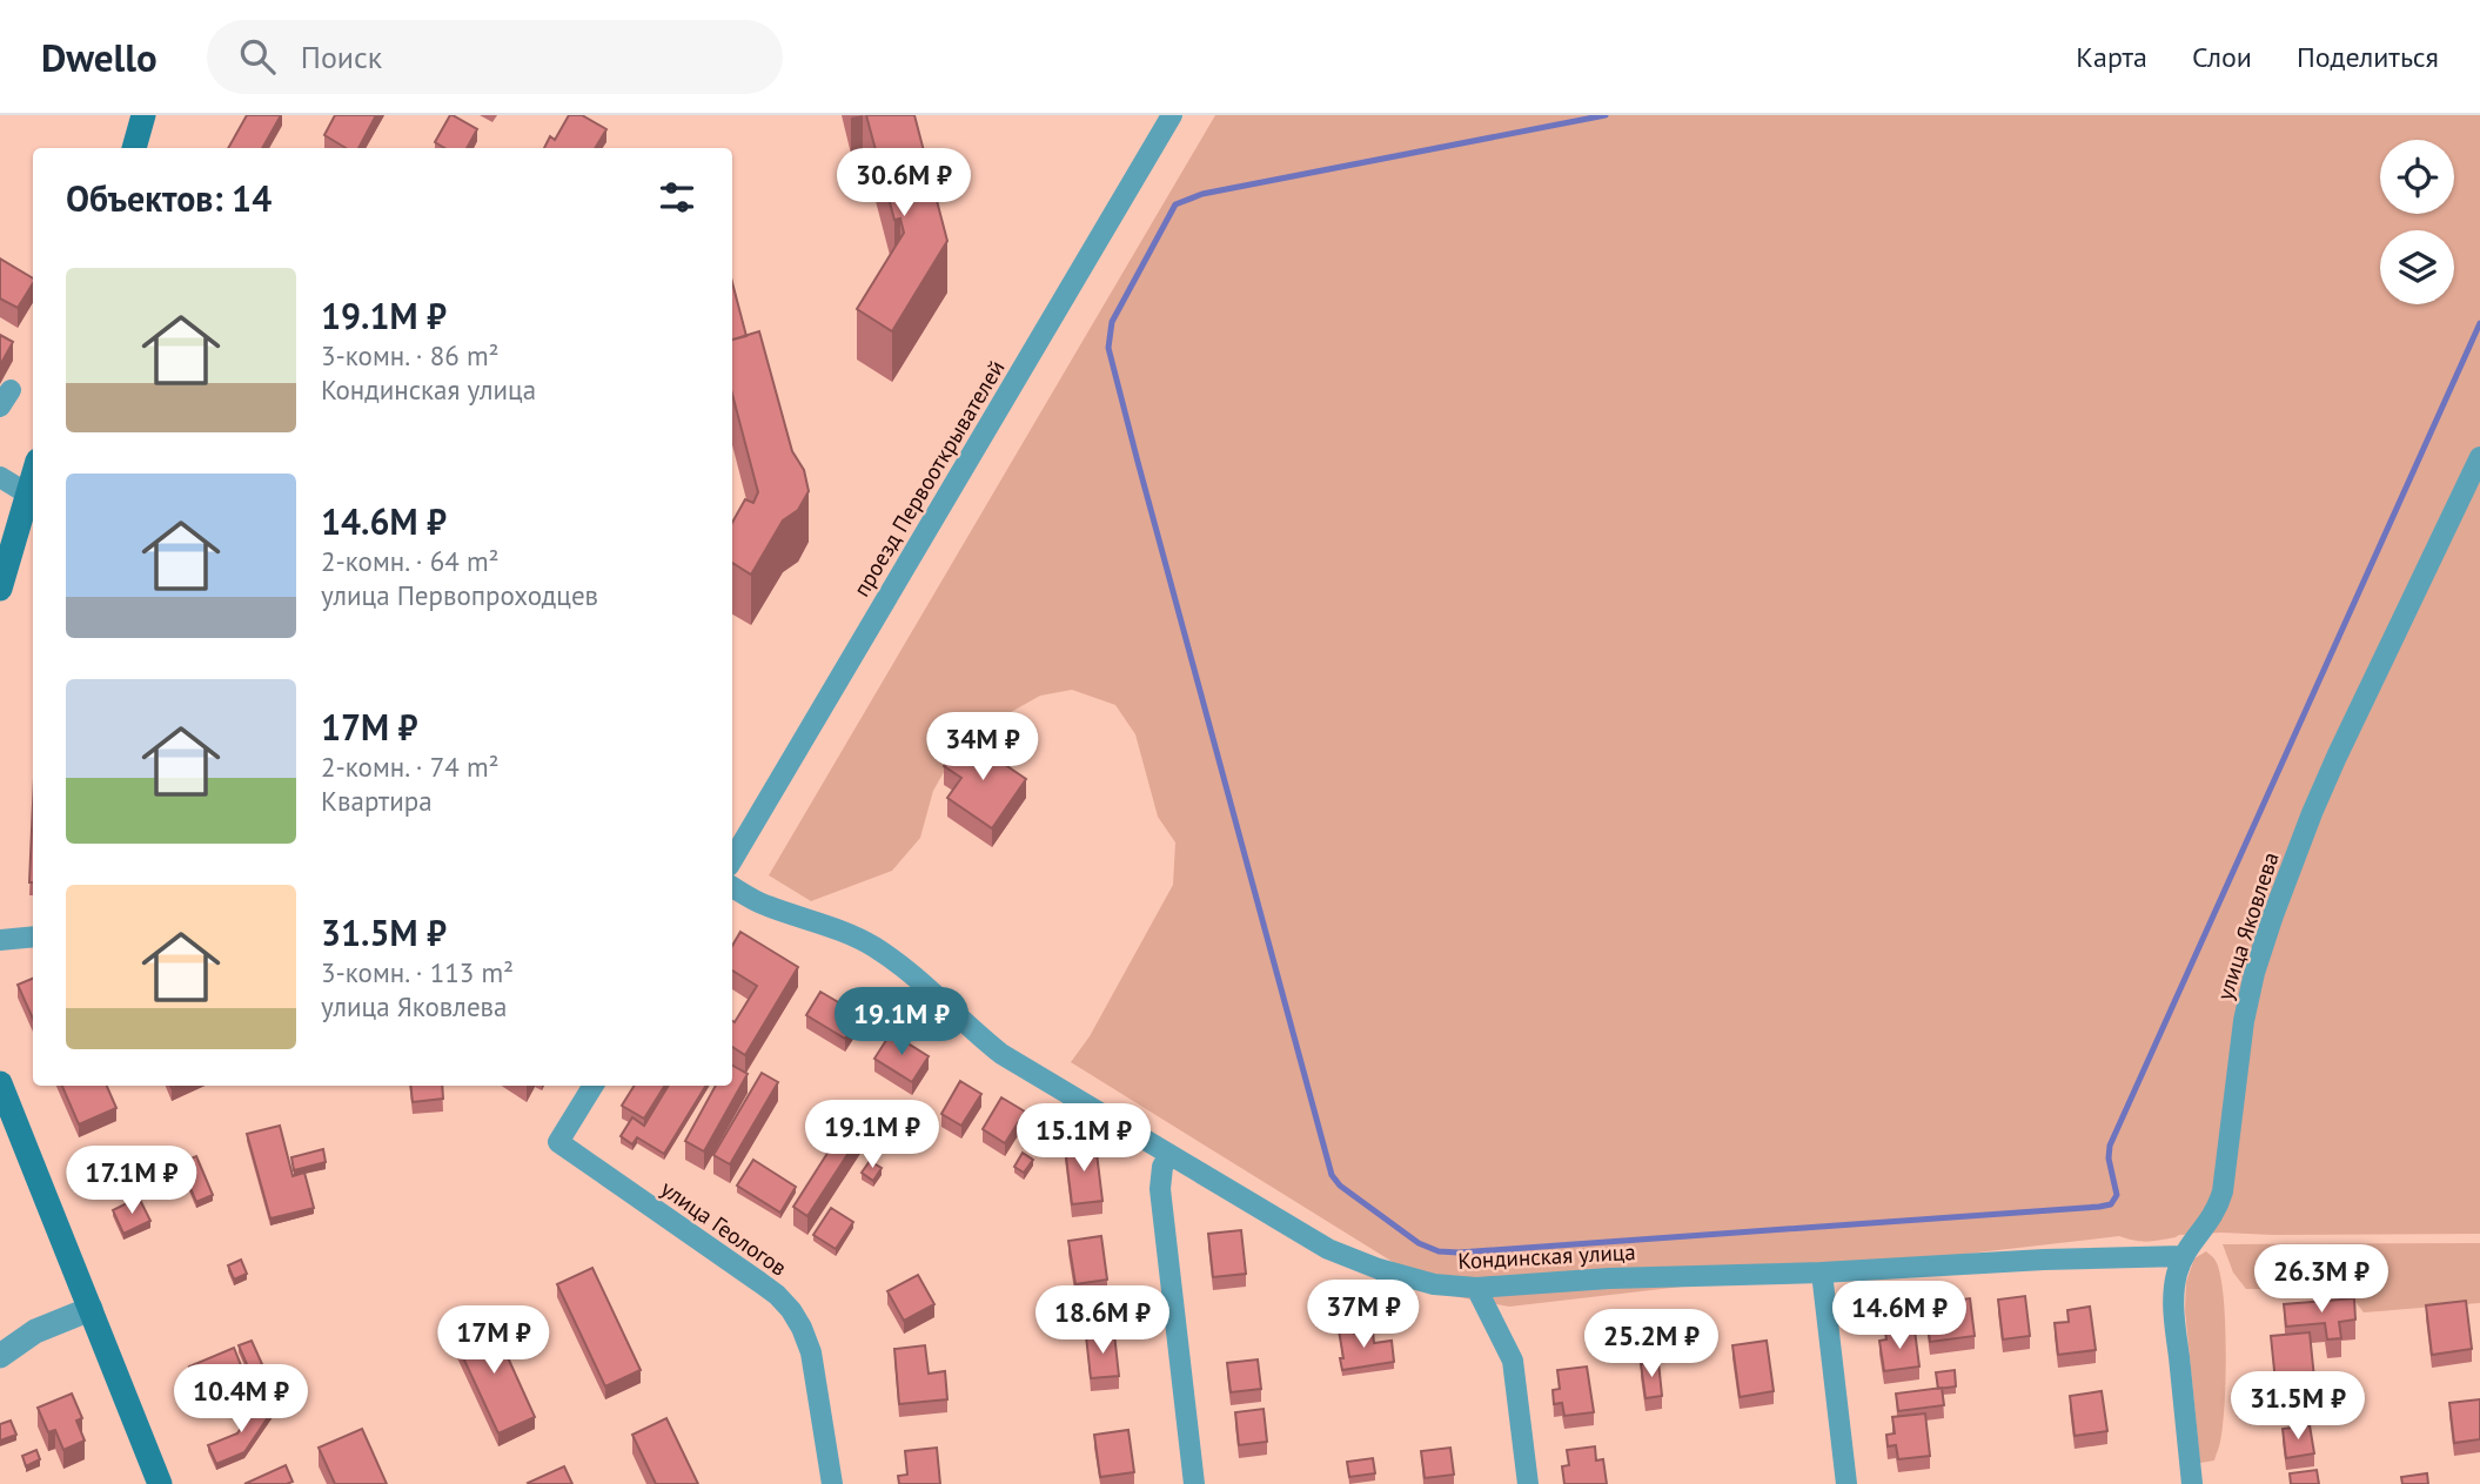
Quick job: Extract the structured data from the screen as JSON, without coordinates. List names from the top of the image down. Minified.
{"streets":{"street":["проезд Первооткрывателей","улица Яковлева","улица Геологов","Кондинская улица"]},"crossings":[["улица Яковлева","Кондинская улица"]],"page":{"header":"Dwello","search":"Поиск","nav":["Карта","Слои","Поделиться"],"price":["30.6M ₽","34M ₽","19.1M ₽","19.1M ₽","15.1M ₽","17.1M ₽","26.3M ₽","37M ₽","14.6M ₽","18.6M ₽","17M ₽","25.2M ₽","10.4M ₽","31.5M ₽"],"heading":"Объектов: 14","list":[{"name":"19.1M ₽","note":"3-комн. · 86 m² · Кондинская улица"},{"name":"14.6M ₽","note":"2-комн. · 64 m² · улица Первопроходцев"},{"name":"17M ₽","note":"2-комн. · 74 m² · Квартира"},{"name":"31.5M ₽","note":"3-комн. · 113 m² · улица Яковлева"}]}}
